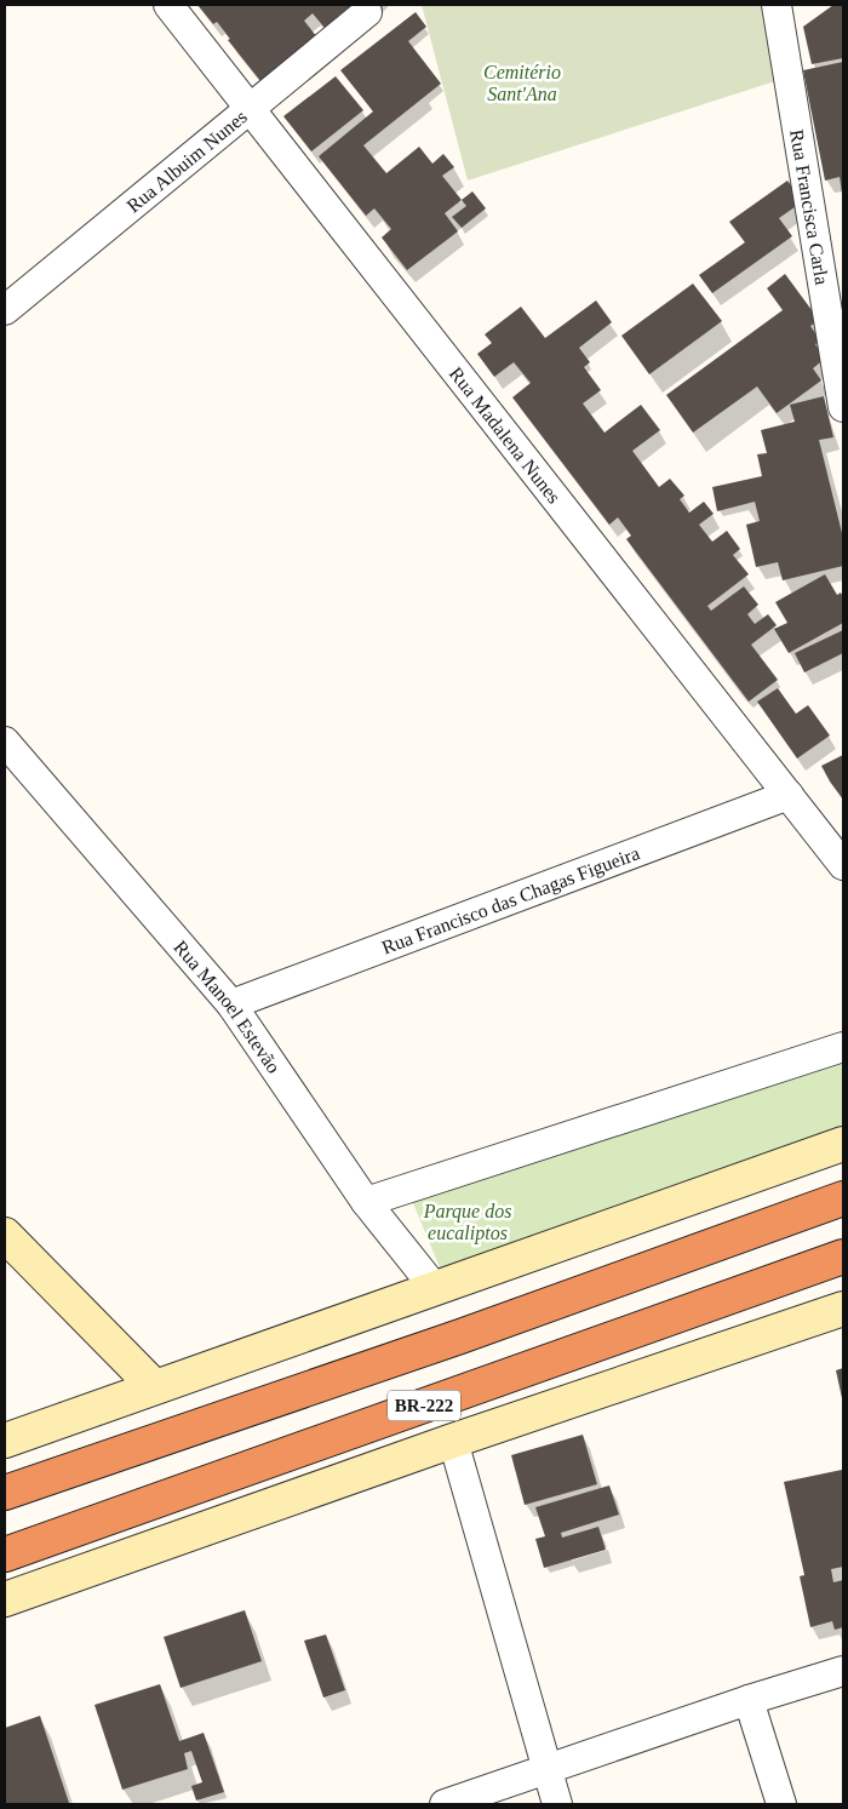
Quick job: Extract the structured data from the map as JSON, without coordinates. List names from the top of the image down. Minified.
{"streets":{"highway":["BR-222"],"street":["Rua Albuim Nunes","Rua Francisca Carla","Rua Madalena Nunes","Rua Francisco das Chagas Figueira","Rua Manoel Estevão"]},"crossings":[["Rua Albuim Nunes","Rua Madalena Nunes"],["Rua Madalena Nunes","Rua Francisco das Chagas Figueira"],["Rua Francisco das Chagas Figueira","Rua Manoel Estevão"]],"parks":["Cemitério Sant'Ana","Parque dos eucaliptos"]}
